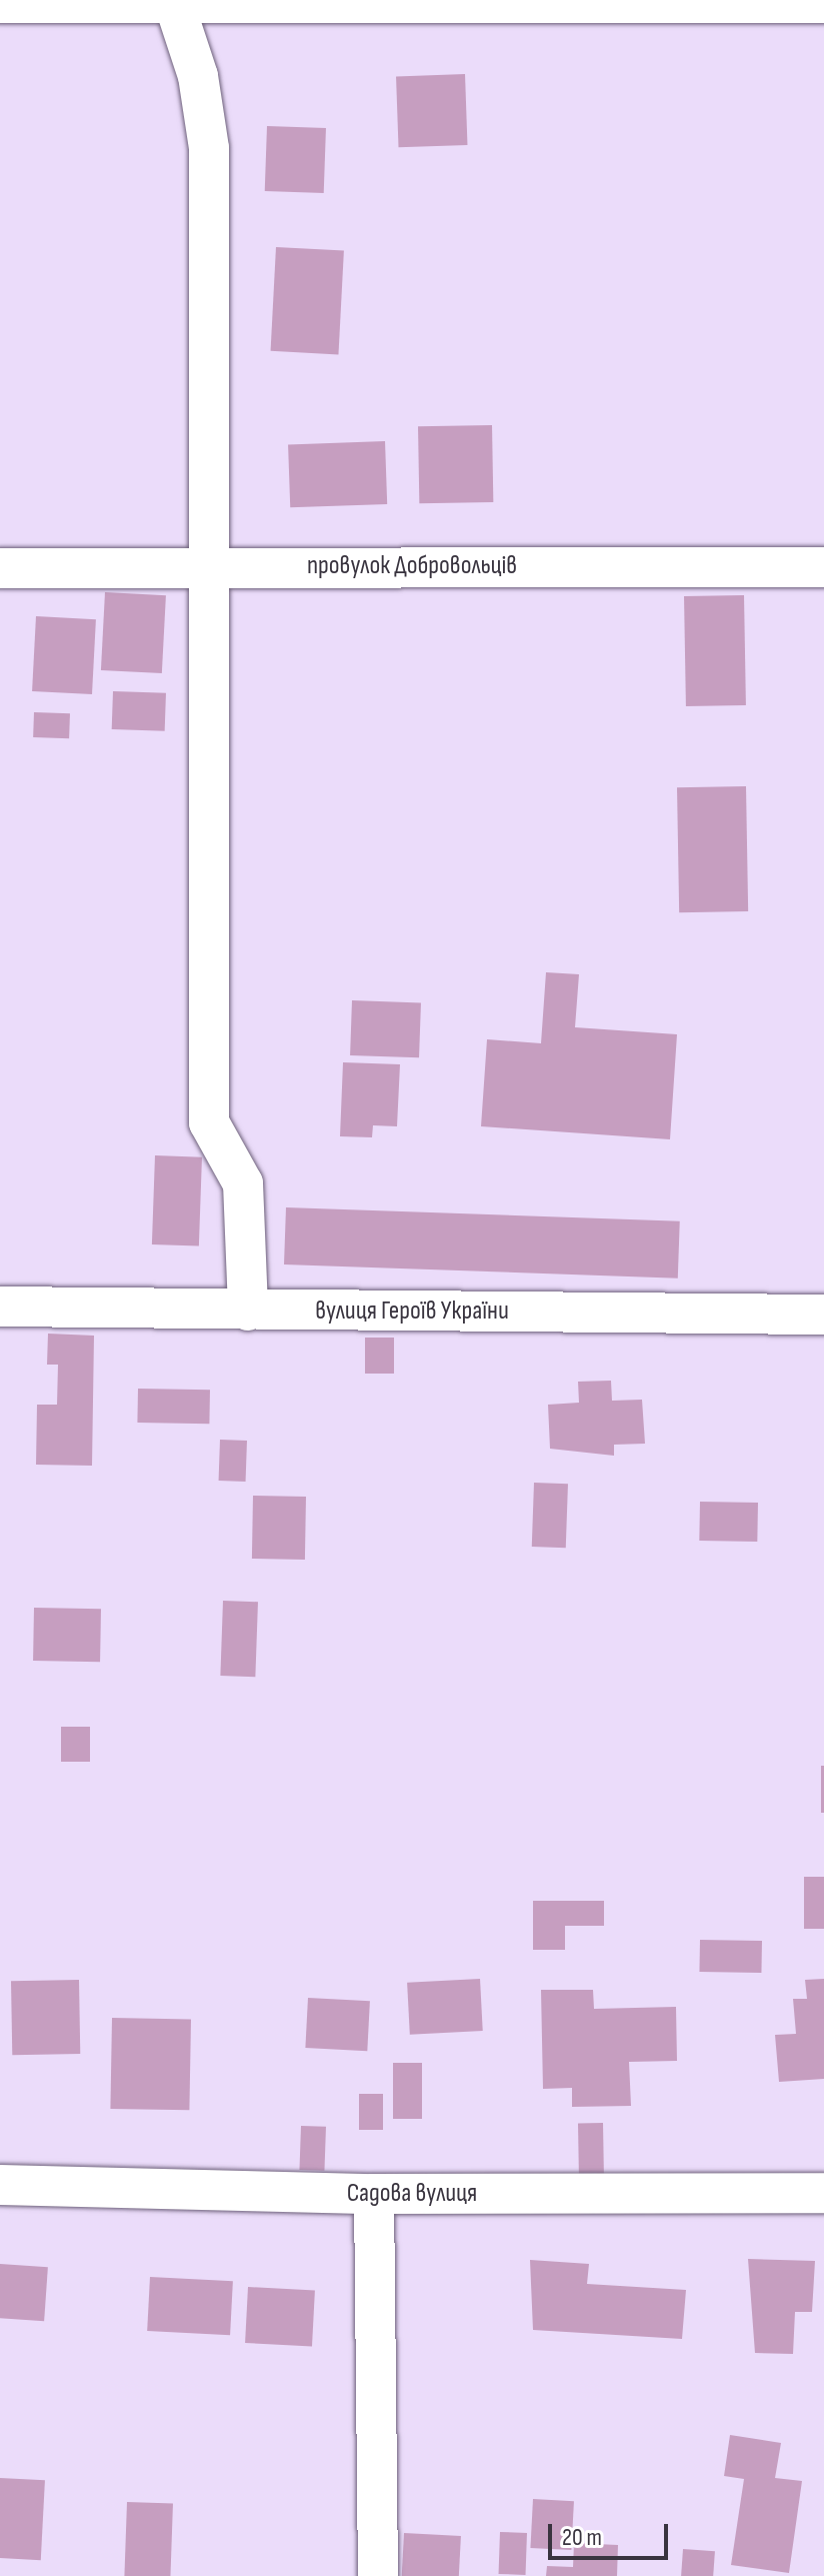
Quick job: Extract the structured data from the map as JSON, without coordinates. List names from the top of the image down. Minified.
{"streets":{"street":["провулок Добровольців","вулиця Героїв України","Садова вулиця"]},"scale_bar":"20 m"}
